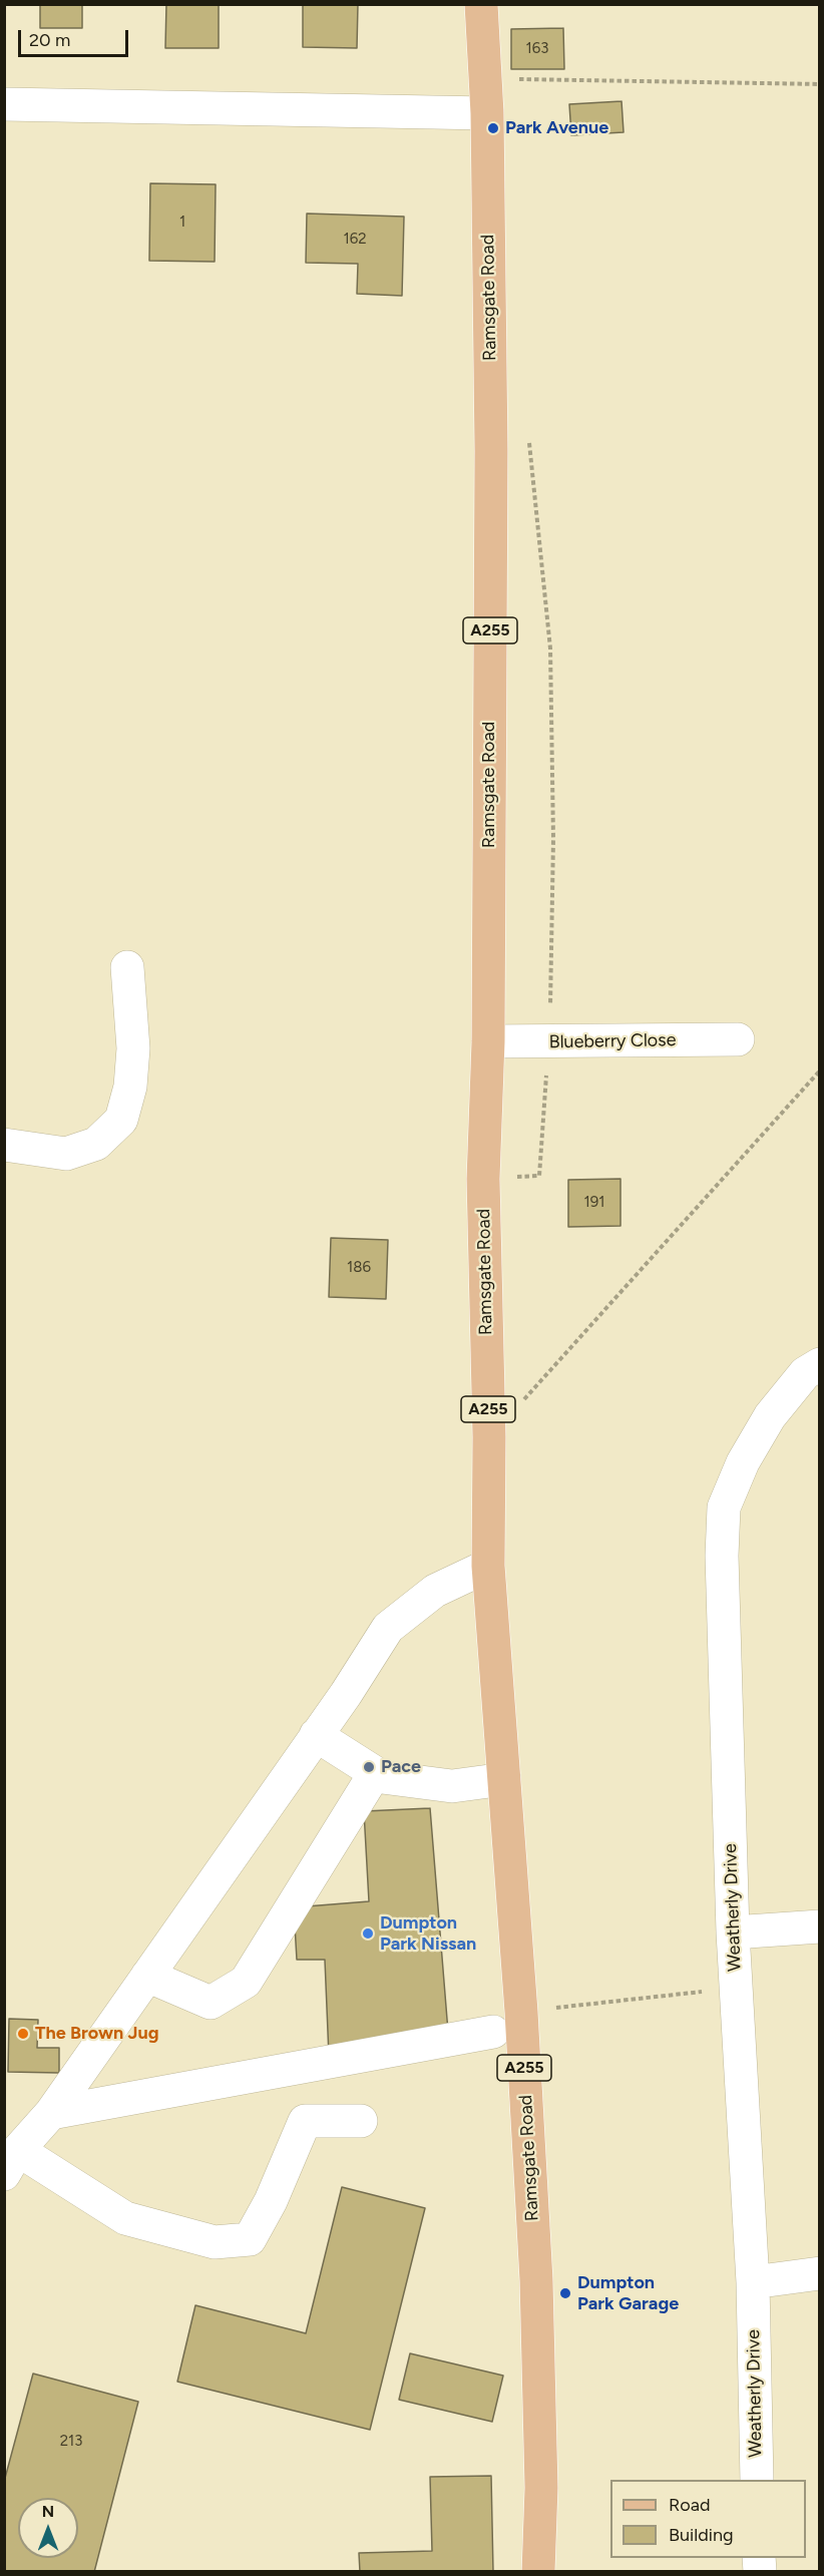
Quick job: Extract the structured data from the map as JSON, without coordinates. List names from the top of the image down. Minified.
{"streets":{"main road":["Ramsgate Road","A255"],"street":["Blueberry Close","Weatherly Drive"]},"crossings":[["Ramsgate Road","Blueberry Close"]],"places":["Park Avenue","Pace","Dumpton Park Nissan","The Brown Jug","Dumpton Park Garage"],"house_numbers":["163","1","162","191","186","213"],"legend":["Road","Building"],"scale_bar":"20 m","north":"top"}
